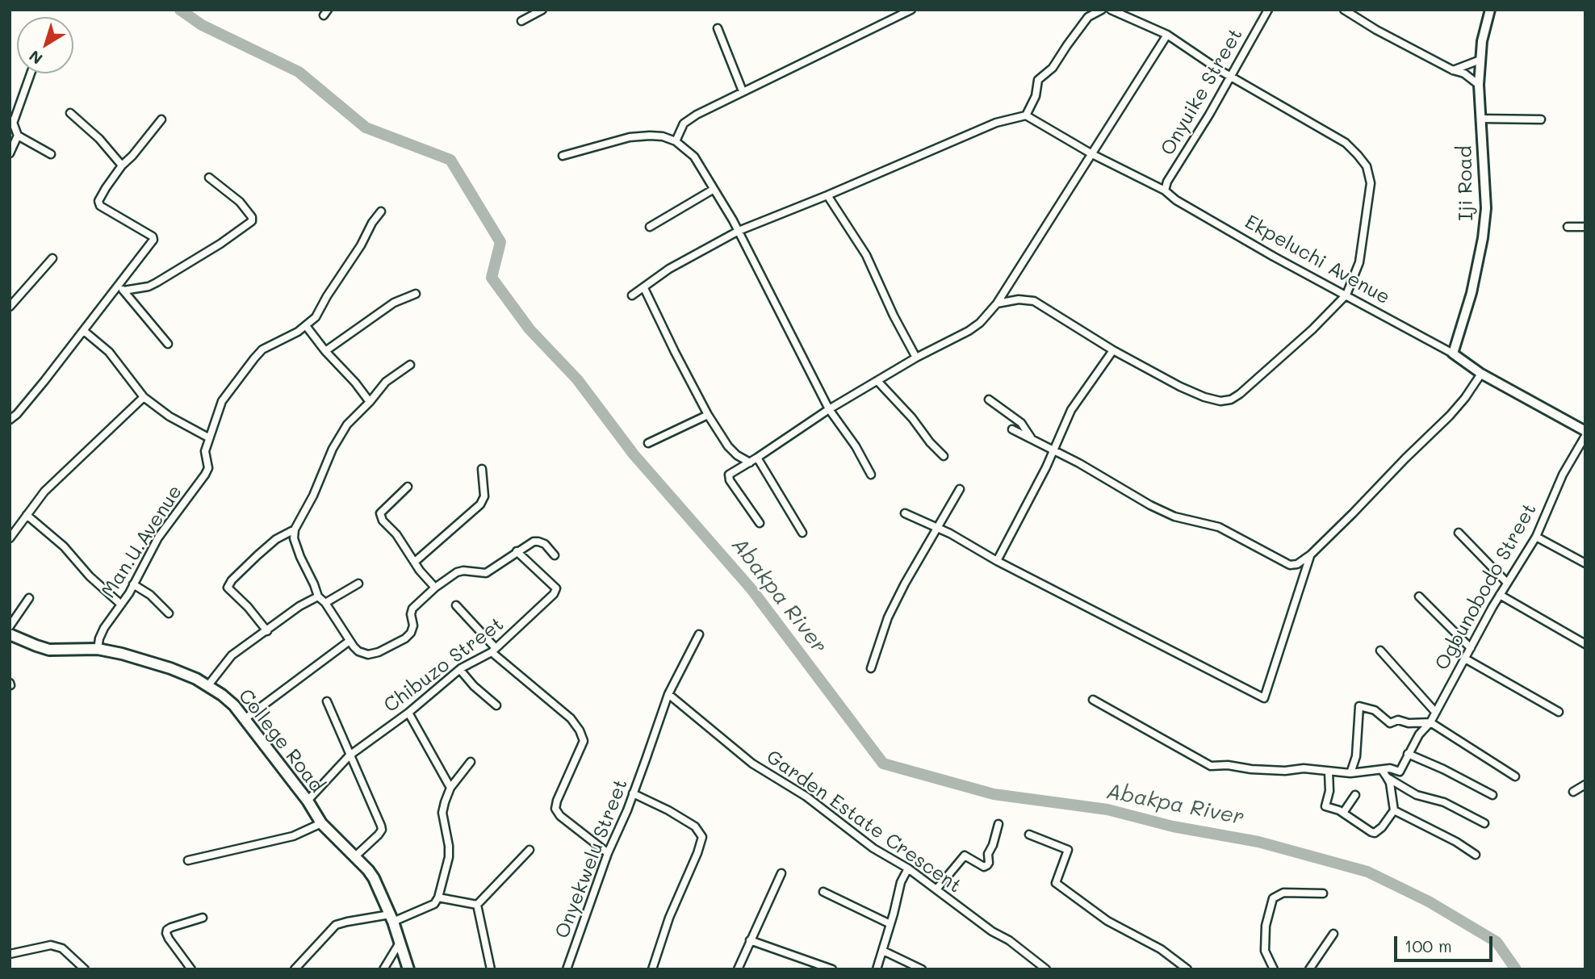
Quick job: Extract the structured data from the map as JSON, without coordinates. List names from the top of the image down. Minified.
{"streets":{"main road":["College Road"],"street":["Onyuike Street","Iji Road","Ekpeluchi Avenue","Man.U.Avenue","Ogbunobodo Street","Chibuzo Street","Garden Estate Crescent","Onyekwelu Street"]},"crossings":[["Onyuike Street","Ekpeluchi Avenue"],["Iji Road","Ekpeluchi Avenue"],["Man.U.Avenue","College Road"],["Chibuzo Street","College Road"],["Garden Estate Crescent","Onyekwelu Street"]],"water":["Abakpa River"],"scale_bar":"100 m","north":"bottom left"}
